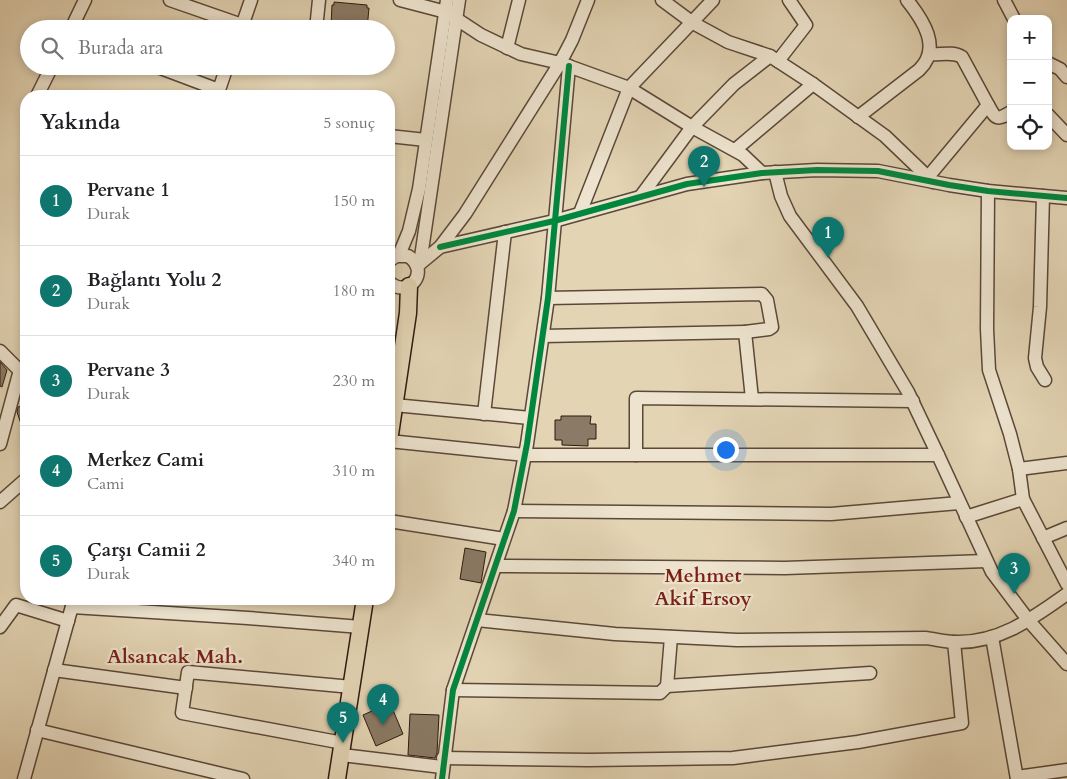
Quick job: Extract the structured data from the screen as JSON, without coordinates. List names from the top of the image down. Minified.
{"districts":["Mehmet Akif Ersoy","Alsancak Mah."],"page":{"map_buttons":["+","−"],"search":"Burada ara","heading":["Yakında","5 sonuç"],"pins":["2","1","3","4","5"],"list":[{"mark":"1","name":"Pervane 1","note":"Durak","value":"150 m"},{"mark":"2","name":"Bağlantı Yolu 2","note":"Durak","value":"180 m"},{"mark":"3","name":"Pervane 3","note":"Durak","value":"230 m"},{"mark":"4","name":"Merkez Cami","note":"Cami","value":"310 m"},{"mark":"5","name":"Çarşı Camii 2","note":"Durak","value":"340 m"}]}}
